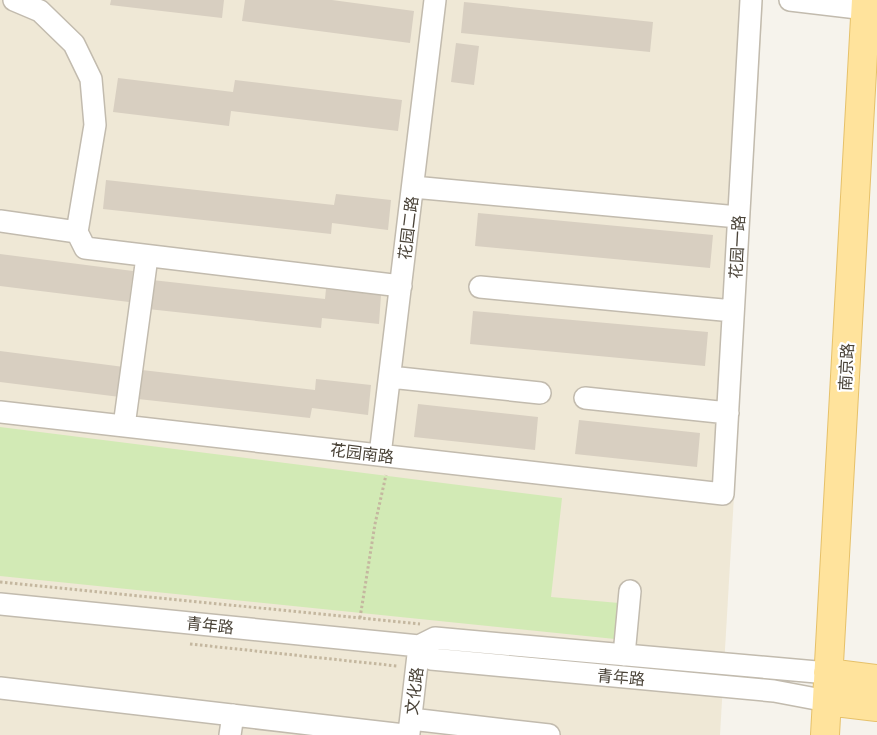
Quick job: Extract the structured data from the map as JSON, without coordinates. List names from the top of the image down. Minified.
{"streets":{"main road":["南京路"],"street":["花园二路","花园一路","花园南路","青年路","文化路"]},"crossings":[["花园二路","花园南路"],["花园一路","花园南路"],["南京路","青年路"],["青年路","文化路"]]}
